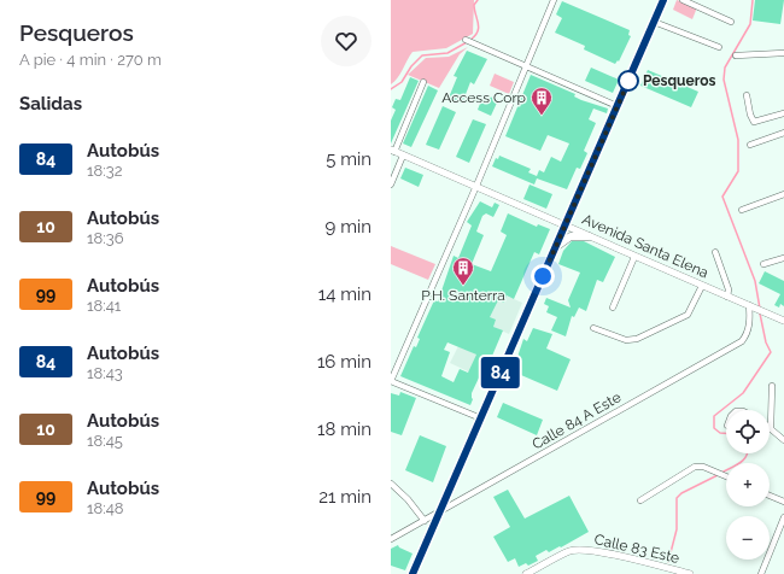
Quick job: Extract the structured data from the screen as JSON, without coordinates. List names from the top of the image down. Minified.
{"streets":{"street":["Avenida Santa Elena","Calle 84 A Este","Calle 83 Este"]},"crossings":[["Avenida Santa Elena","Calle 84 A Este"]],"places":{"other":["Pesqueros"],"building":["Access Corp","P.H. Santerra"]},"lines":["bus line 84"],"page":{"heading":[["Pesqueros","A pie · 4 min · 270 m"],"Salidas"],"on_map":"84","list":[{"mark":"84","name":"Autobús","note":"18:32","value":"5 min"},{"mark":"10","name":"Autobús","note":"18:36","value":"9 min"},{"mark":"99","name":"Autobús","note":"18:41","value":"14 min"},{"mark":"84","name":"Autobús","note":"18:43","value":"16 min"},{"mark":"10","name":"Autobús","note":"18:45","value":"18 min"},{"mark":"99","name":"Autobús","note":"18:48","value":"21 min"}],"map_buttons":["+","−"]}}
